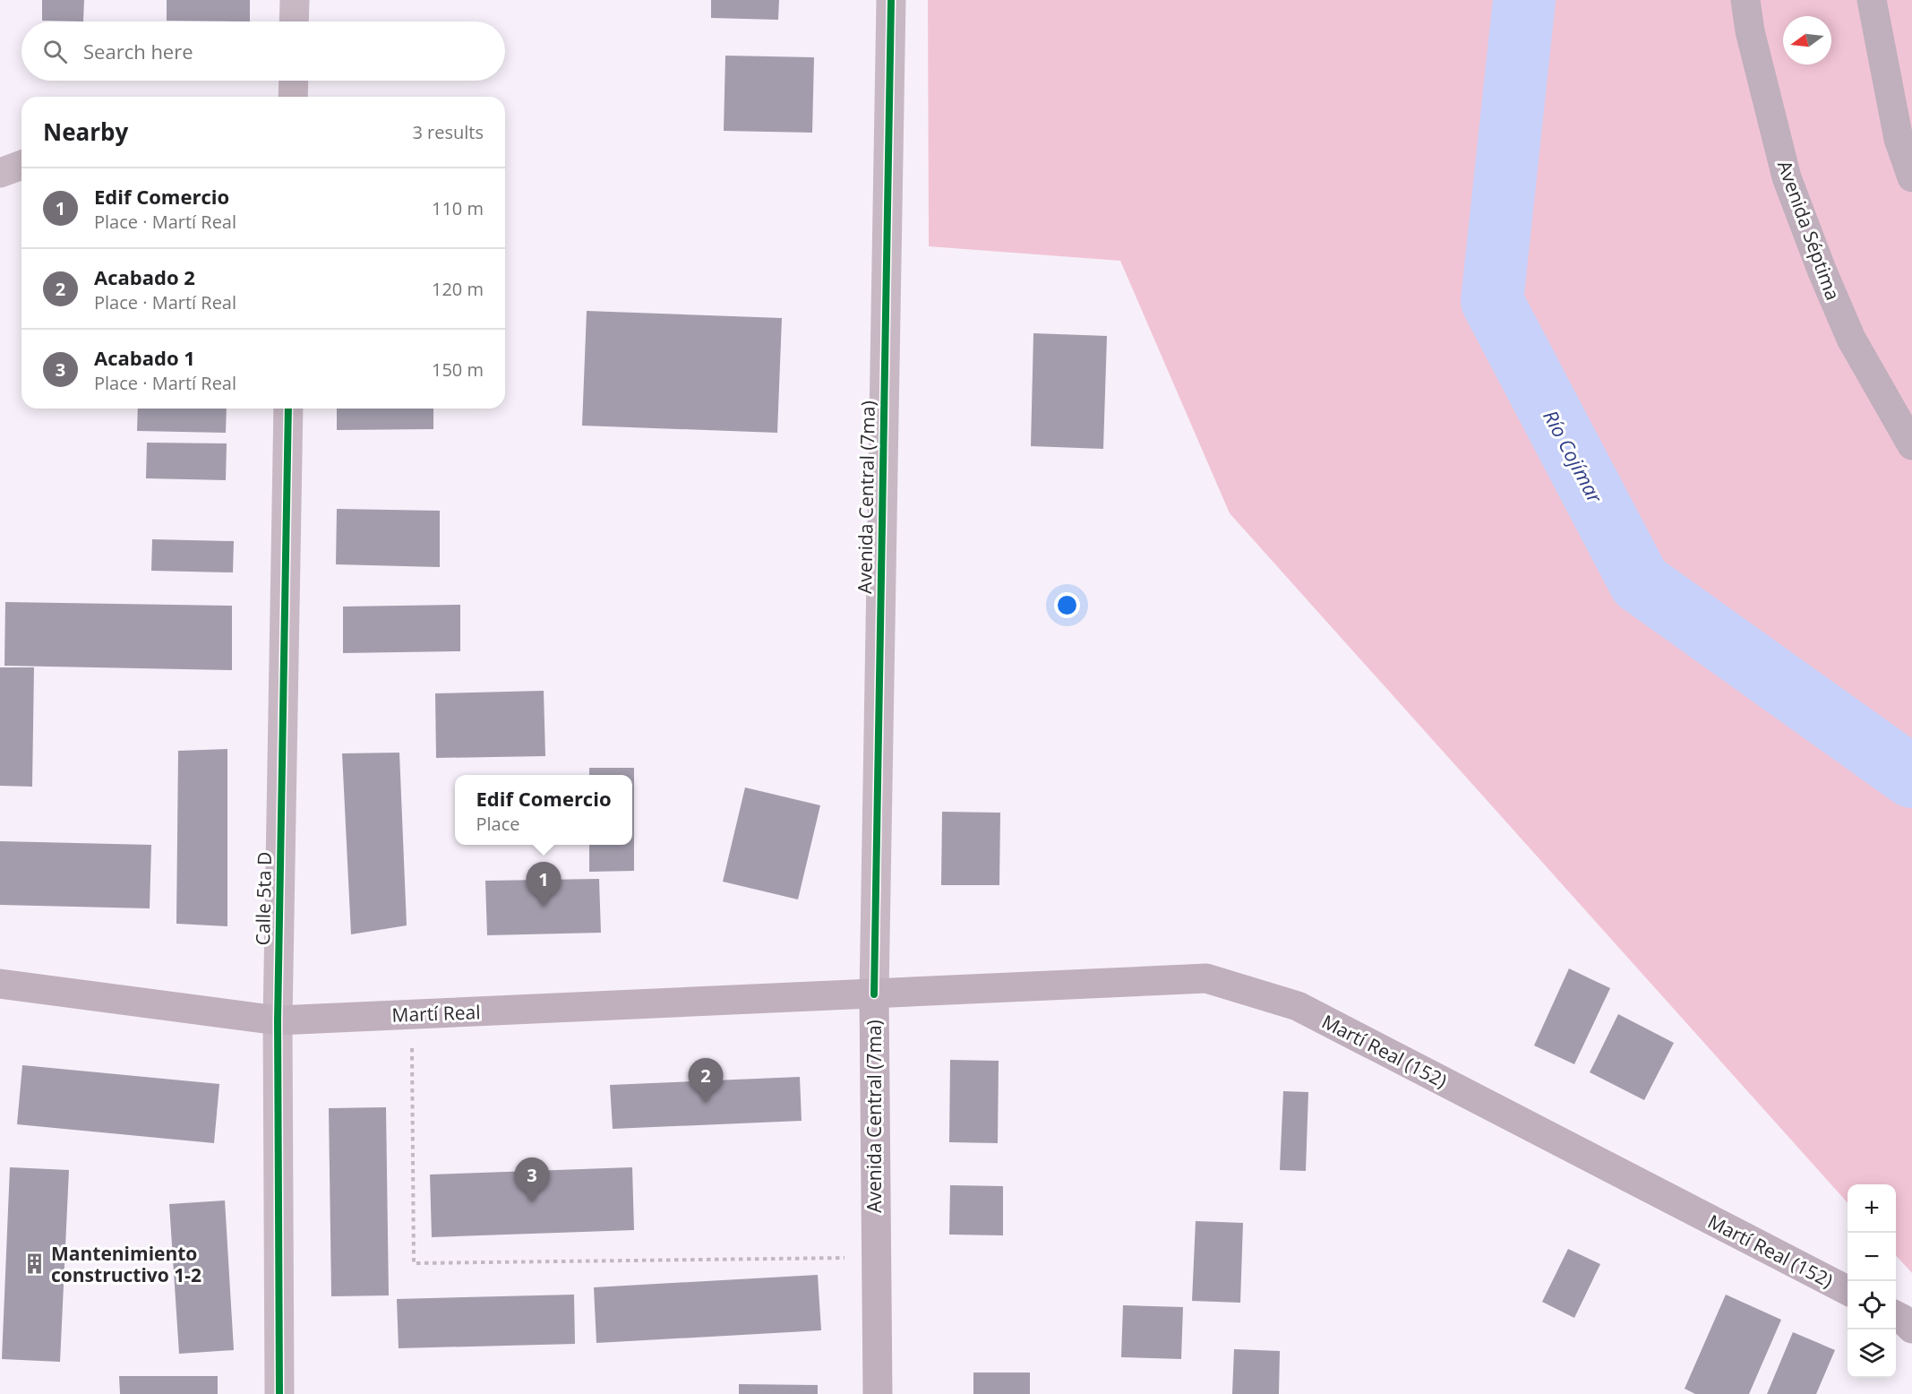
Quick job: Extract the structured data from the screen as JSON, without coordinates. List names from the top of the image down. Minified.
{"streets":{"main road":["Avenida Séptima","Avenida Central (7ma)","Martí Real","Martí Real (152)"],"street":["Calle 5ta D"]},"crossings":[["Avenida Central (7ma)","Martí Real"],["Avenida Central (7ma)","Martí Real (152)"],["Calle 5ta D","Martí Real"],["Martí Real","Martí Real (152)"]],"water":["Río Cojímar"],"places":{"building":["Mantenimiento constructivo 1-2"]},"north":"left","page":{"search":"Search here","heading":["Nearby","3 results"],"list":[{"mark":"1","name":"Edif Comercio","note":"Place · Martí Real","value":"110 m"},{"mark":"2","name":"Acabado 2","note":"Place · Martí Real","value":"120 m"},{"mark":"3","name":"Acabado 1","note":"Place · Martí Real","value":"150 m"}],"popup":["Edif Comercio","Place"],"pins":["1","2","3"],"map_buttons":["+","−"]}}
